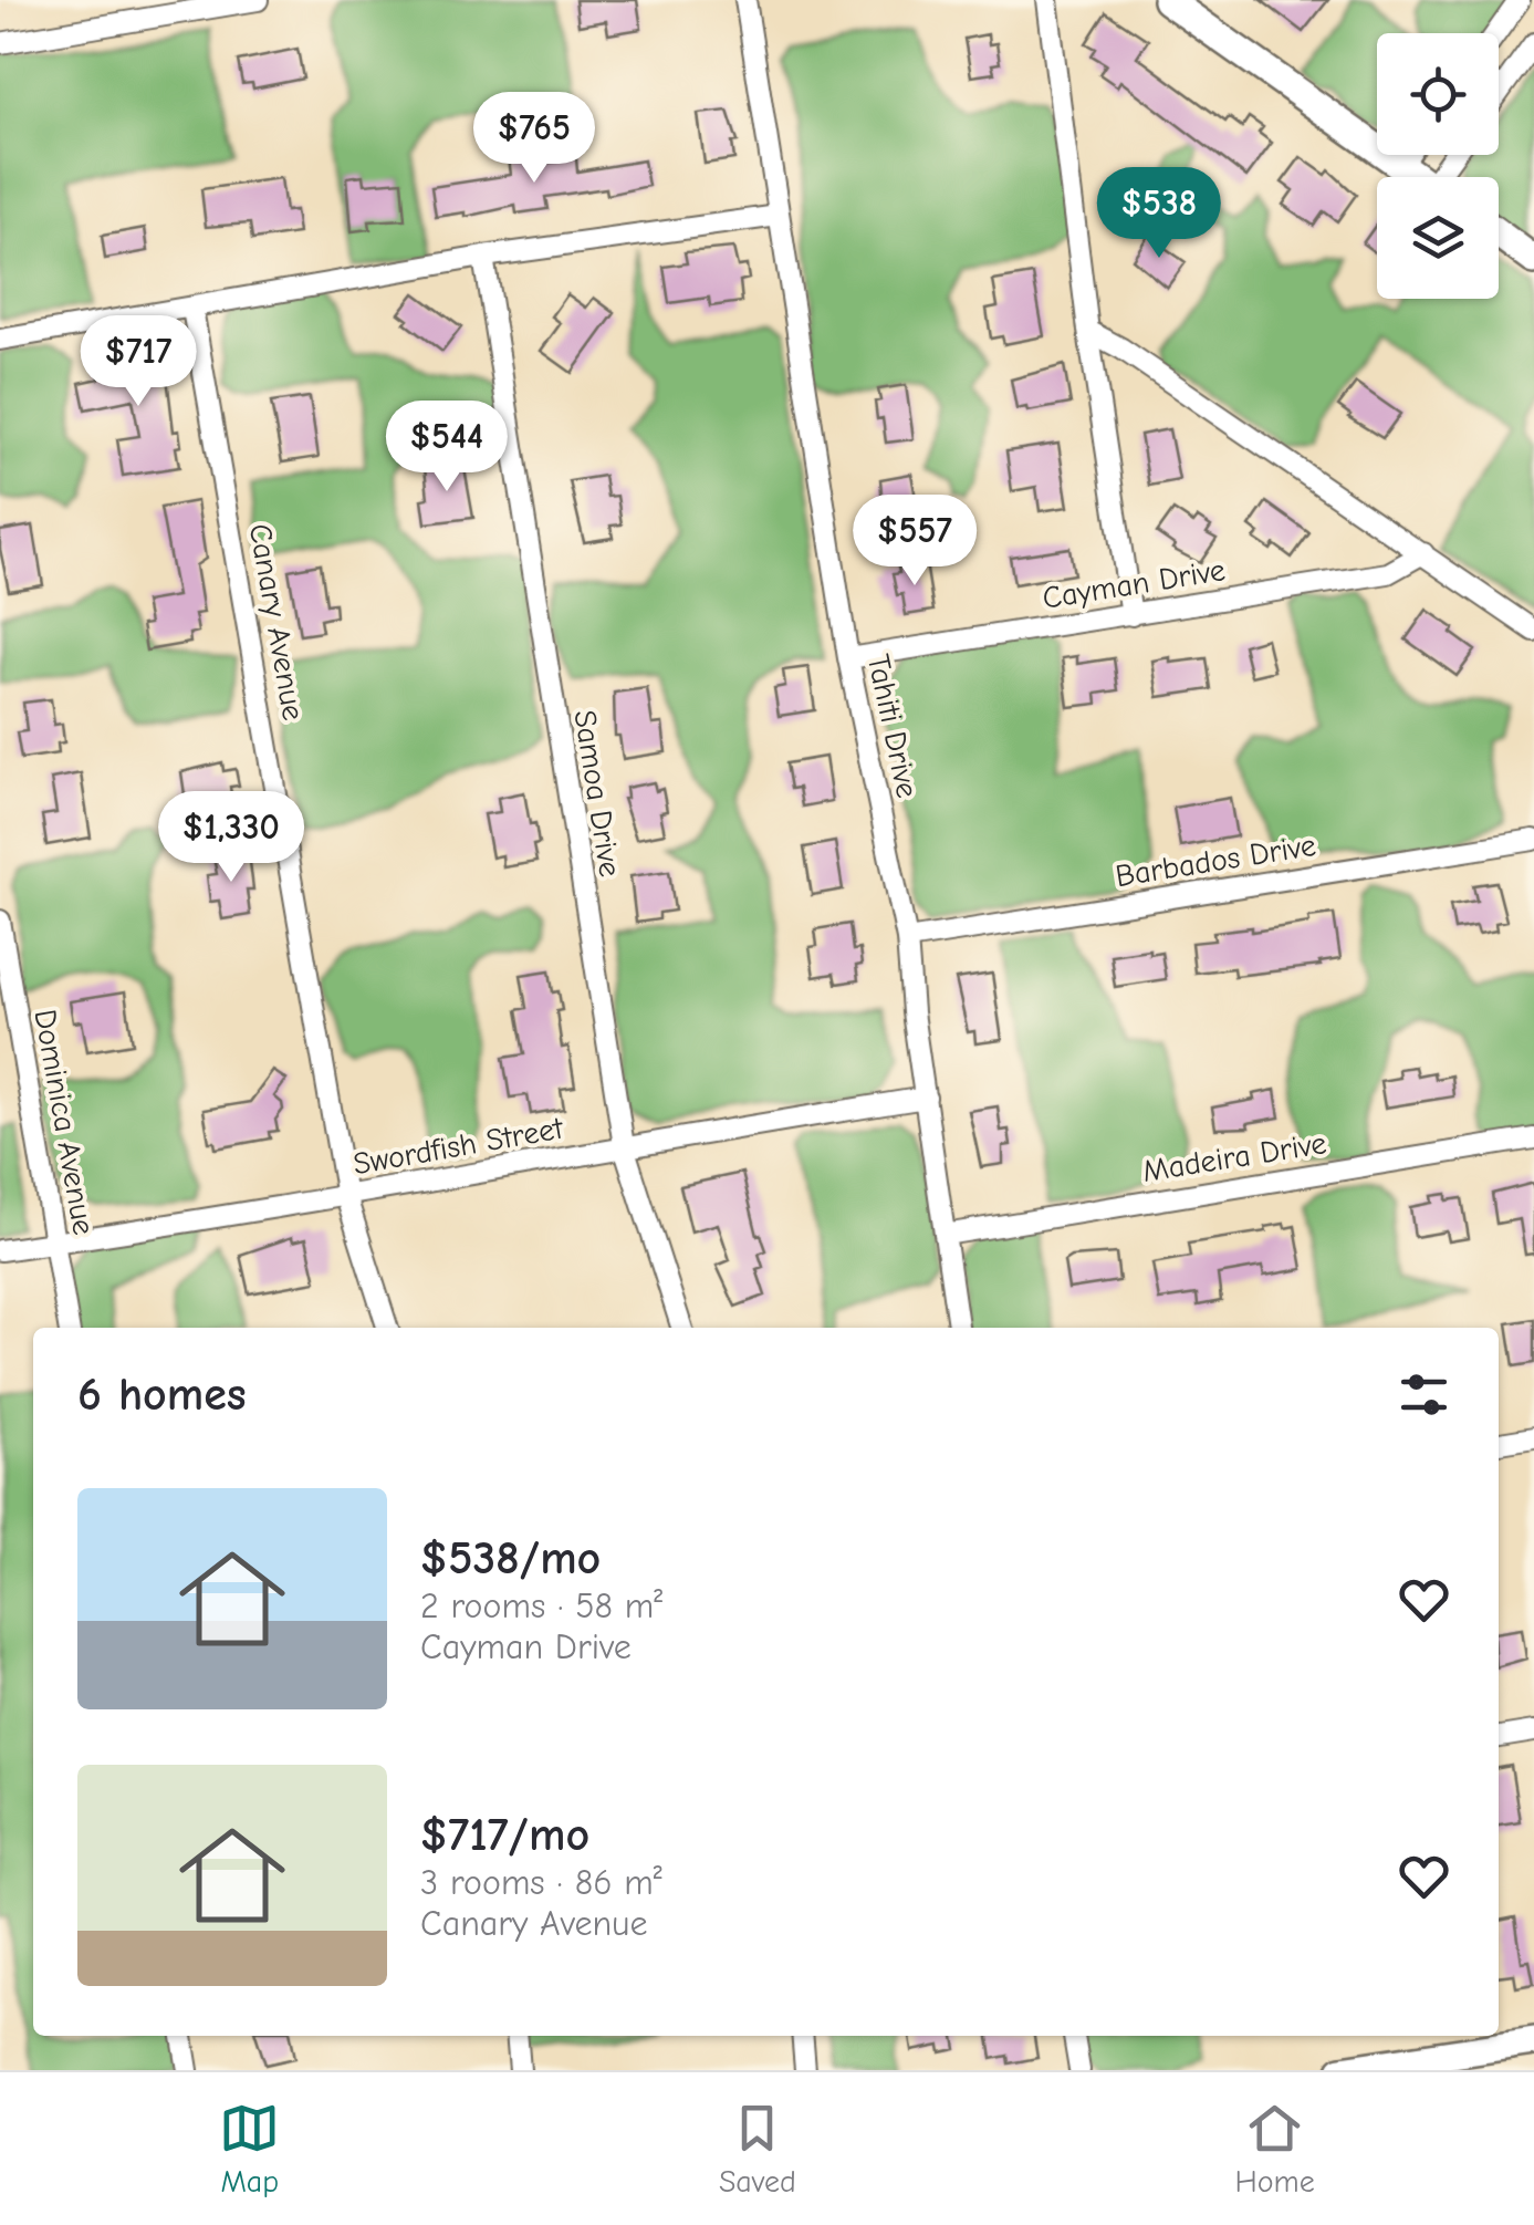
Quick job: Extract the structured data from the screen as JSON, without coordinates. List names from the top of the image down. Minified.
{"streets":{"street":["Cayman Drive","Canary Avenue","Tahiti Drive","Samoa Drive","Barbados Drive","Dominica Avenue","Swordfish Street","Madeira Drive"]},"crossings":[["Cayman Drive","Tahiti Drive"],["Canary Avenue","Swordfish Street"],["Tahiti Drive","Barbados Drive"],["Tahiti Drive","Swordfish Street"],["Tahiti Drive","Madeira Drive"],["Samoa Drive","Swordfish Street"],["Dominica Avenue","Swordfish Street"]],"page":{"price":["$765","$538","$717","$544","$557","$1,330"],"heading":"6 homes","list":[{"name":"$538/mo","note":"2 rooms · 58 m² · Cayman Drive"},{"name":"$717/mo","note":"3 rooms · 86 m² · Canary Avenue"}],"tabs":["Map","Saved","Home"]}}
